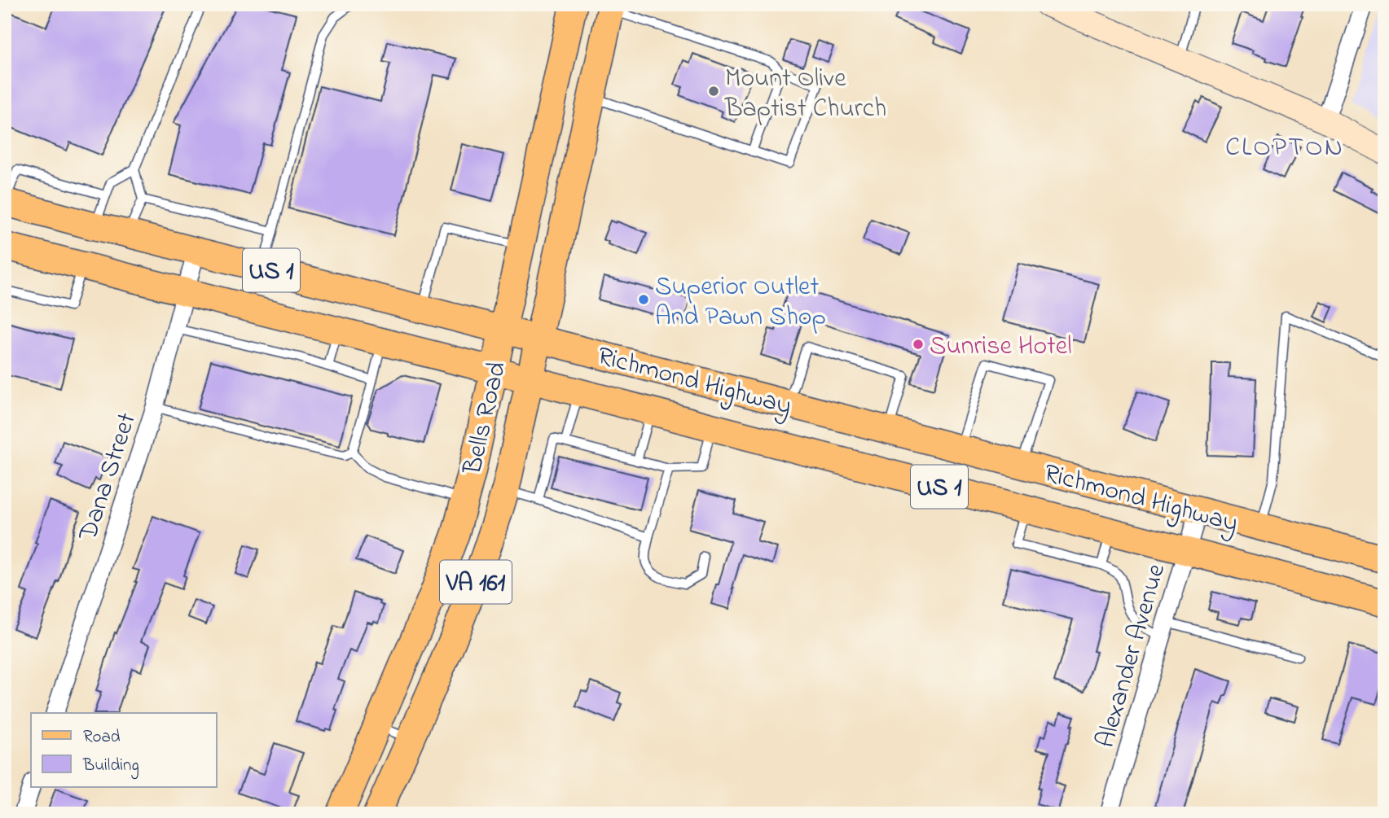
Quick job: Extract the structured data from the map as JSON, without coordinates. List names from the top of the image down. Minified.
{"streets":{"main road":["US 1","Richmond Highway","Bells Road","VA 161"],"street":["Dana Street","Alexander Avenue"]},"crossings":[["Richmond Highway","Bells Road"],["Richmond Highway","Dana Street"],["Richmond Highway","Alexander Avenue"]],"districts":["CLOPTON"],"places":["Mount Olive Baptist Church","Superior Outlet And Pawn Shop","Sunrise Hotel"],"legend":["Road","Building"]}
